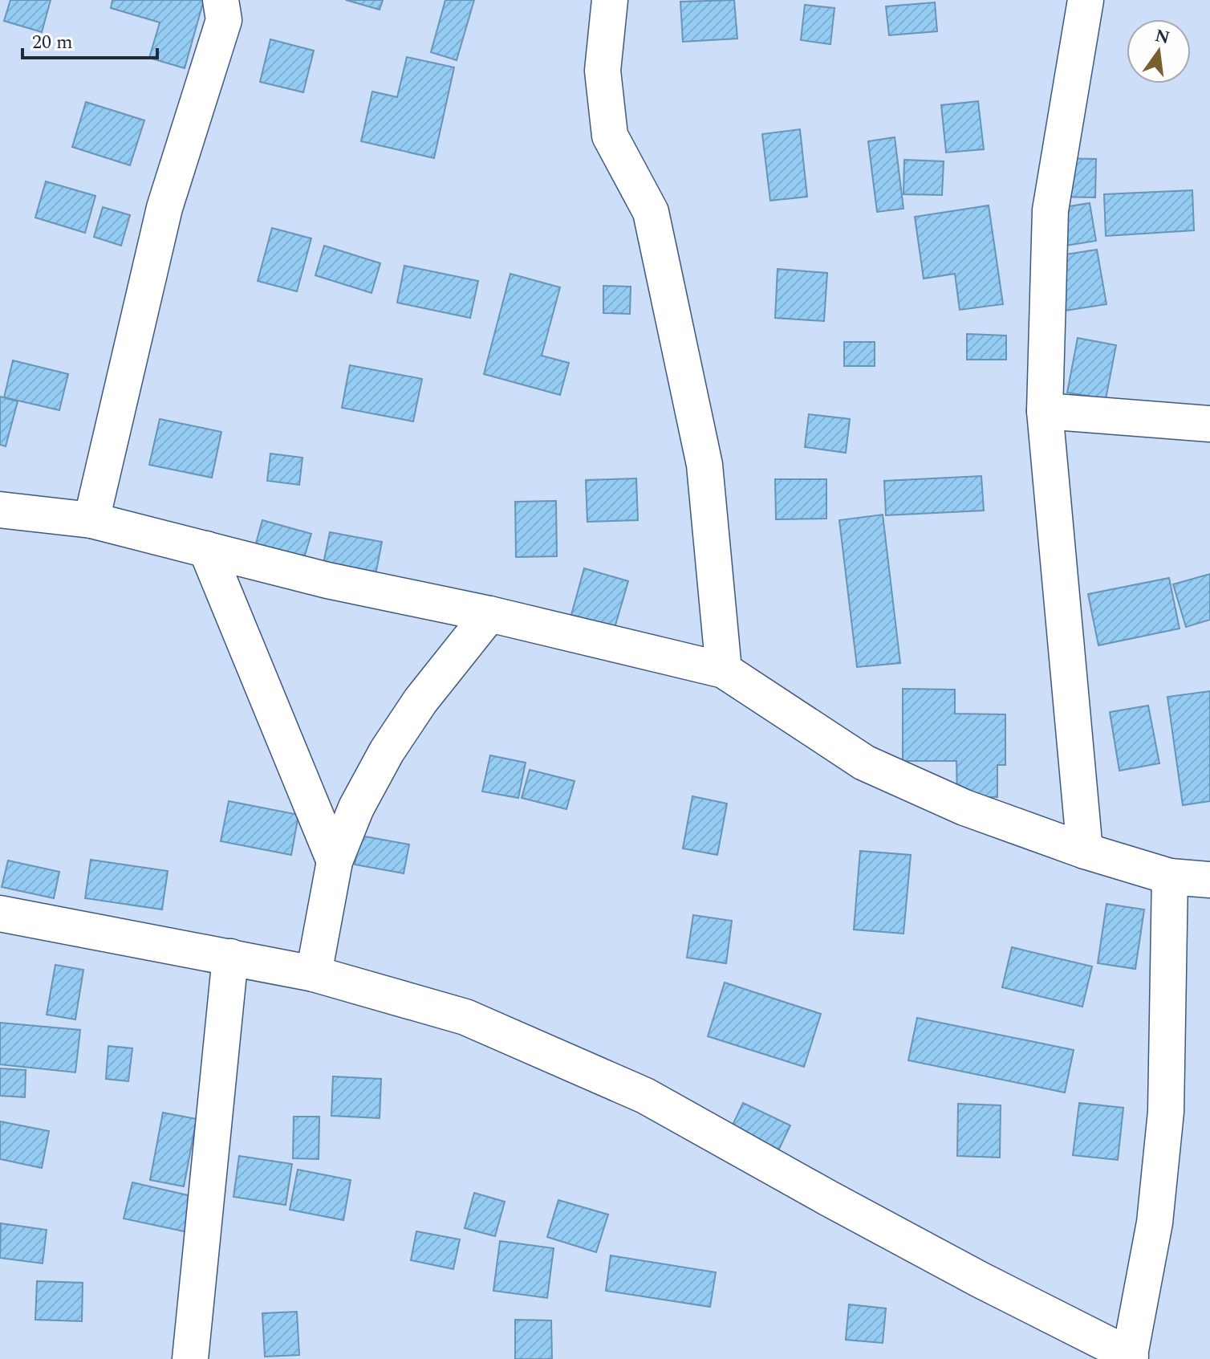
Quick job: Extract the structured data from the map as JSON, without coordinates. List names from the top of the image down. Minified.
{"scale_bar":"20 m","north":"top"}
